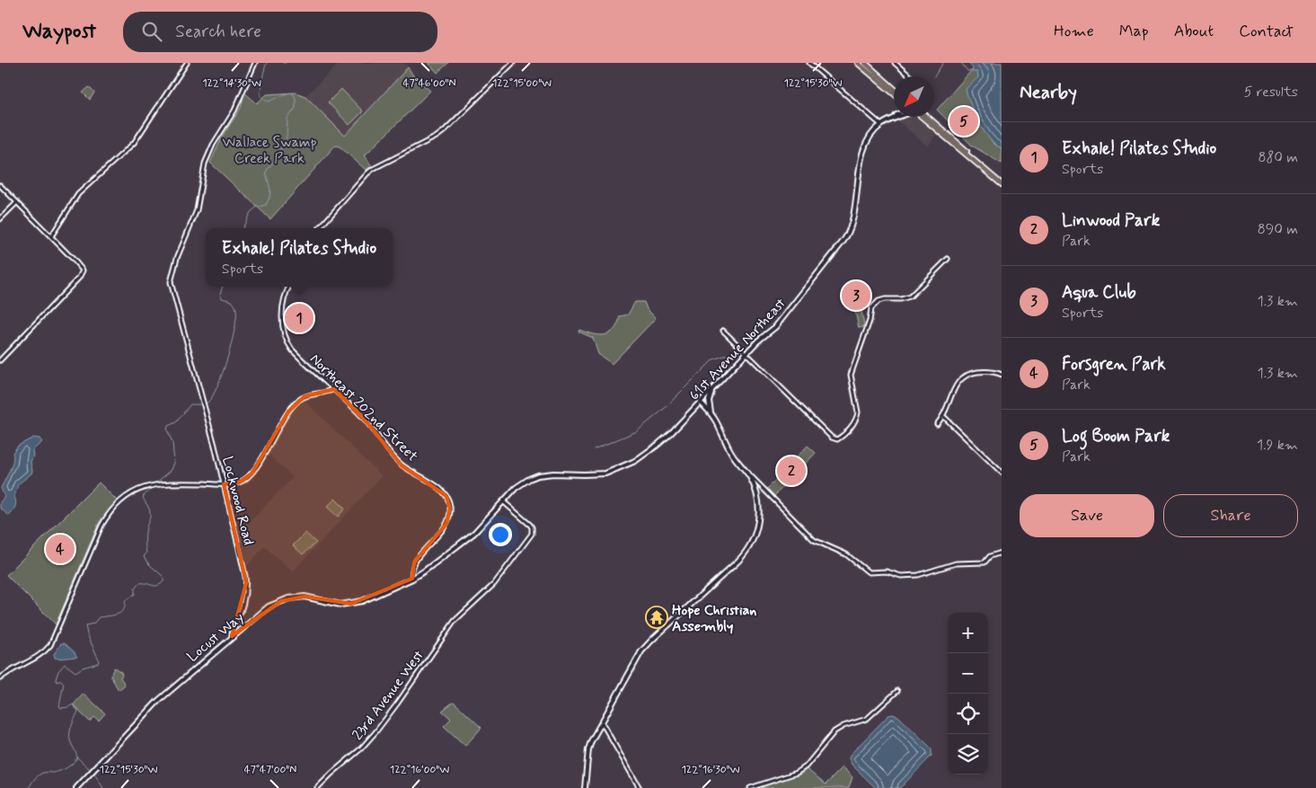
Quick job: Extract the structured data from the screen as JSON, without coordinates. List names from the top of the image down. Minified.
{"streets":{"main road":["61st Avenue Northeast","Locust Way"],"street":["Northeast 202nd Street","Lockwood Road","23rd Avenue West"]},"crossings":[["61st Avenue Northeast","Locust Way"],["61st Avenue Northeast","23rd Avenue West"],["Northeast 202nd Street","Locust Way"],["Lockwood Road","Locust Way"],["Locust Way","23rd Avenue West"]],"parks":["Wallace Swamp Creek Park"],"places":{"temple":["Hope Christian Assembly"]},"north":"bottom left","page":{"header":"Waypost","search":"Search here","nav":["Home","Map","About","Contact"],"heading":["Nearby","5 results"],"pins":["5","3","1","2","4"],"list":[{"mark":"1","name":"Exhale! Pilates Studio","note":"Sports","value":"880 m"},{"mark":"2","name":"Linwood Park","note":"Park","value":"890 m"},{"mark":"3","name":"Aqua Club","note":"Sports","value":"1.3 km"},{"mark":"4","name":"Forsgren Park","note":"Park","value":"1.3 km"},{"mark":"5","name":"Log Boom Park","note":"Park","value":"1.9 km"}],"popup":["Exhale! Pilates Studio","Sports"],"buttons":["Save","Share"],"map_buttons":["+","−"]},"coordinates":["47°46'00\"N","122°15'30\"W","122°14'30\"W","122°15'00\"W","122°16'00\"W","122°16'30\"W","47°47'00\"N"]}
